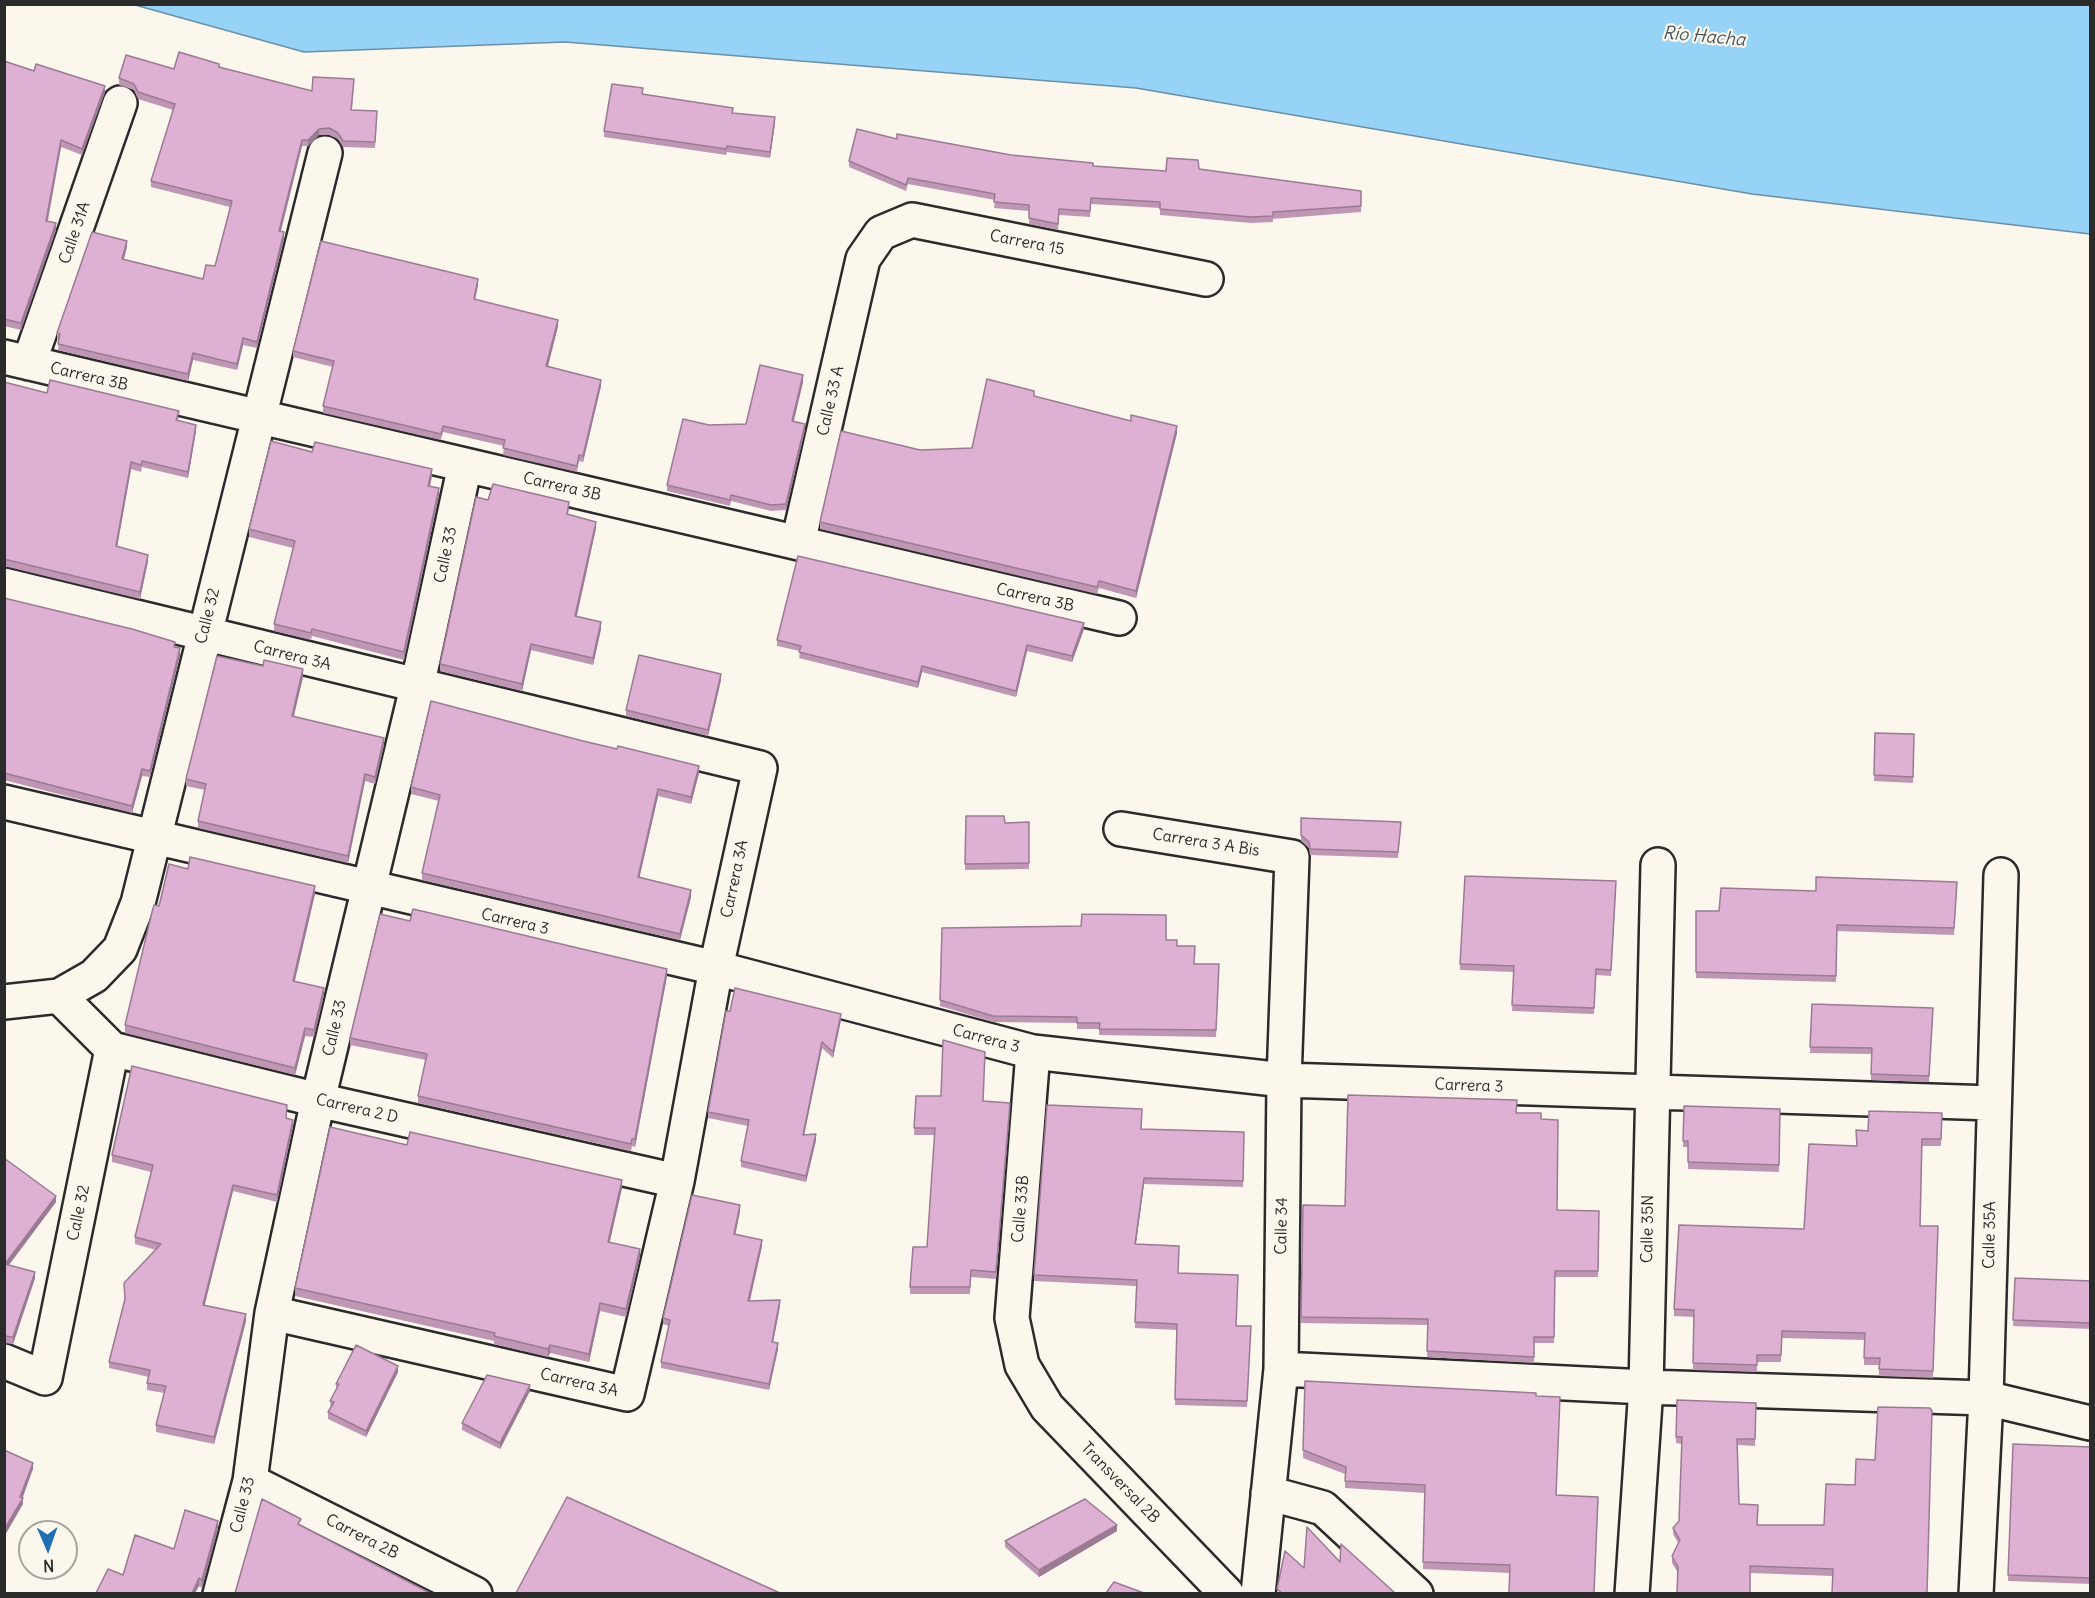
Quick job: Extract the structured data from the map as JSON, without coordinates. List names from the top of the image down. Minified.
{"streets":{"street":["Calle 31A","Carrera 15","Carrera 3B","Calle 33 A","Calle 33","Calle 32","Carrera 3A","Carrera 3 A Bis","Carrera 3","Carrera 2 D","Calle 33B","Calle 34","Calle 35N","Calle 35A","Transversal 2B","Carrera 2B"]},"crossings":[["Calle 31A","Carrera 3B"],["Carrera 15","Calle 33 A"],["Carrera 3B","Calle 33 A"],["Carrera 3B","Calle 33"],["Carrera 3B","Calle 32"],["Calle 33","Carrera 3A"],["Calle 33","Carrera 3"],["Calle 33","Carrera 2 D"],["Calle 33","Carrera 2B"],["Calle 32","Carrera 3A"],["Calle 32","Carrera 3"],["Calle 32","Carrera 2 D"],["Carrera 3A","Carrera 3"],["Carrera 3A","Carrera 2 D"],["Carrera 3 A Bis","Calle 34"],["Carrera 3","Calle 33B"],["Carrera 3","Calle 34"],["Carrera 3","Calle 35N"],["Carrera 3","Calle 35A"],["Calle 33B","Transversal 2B"]],"water":["Río Hacha"],"north":"bottom"}
